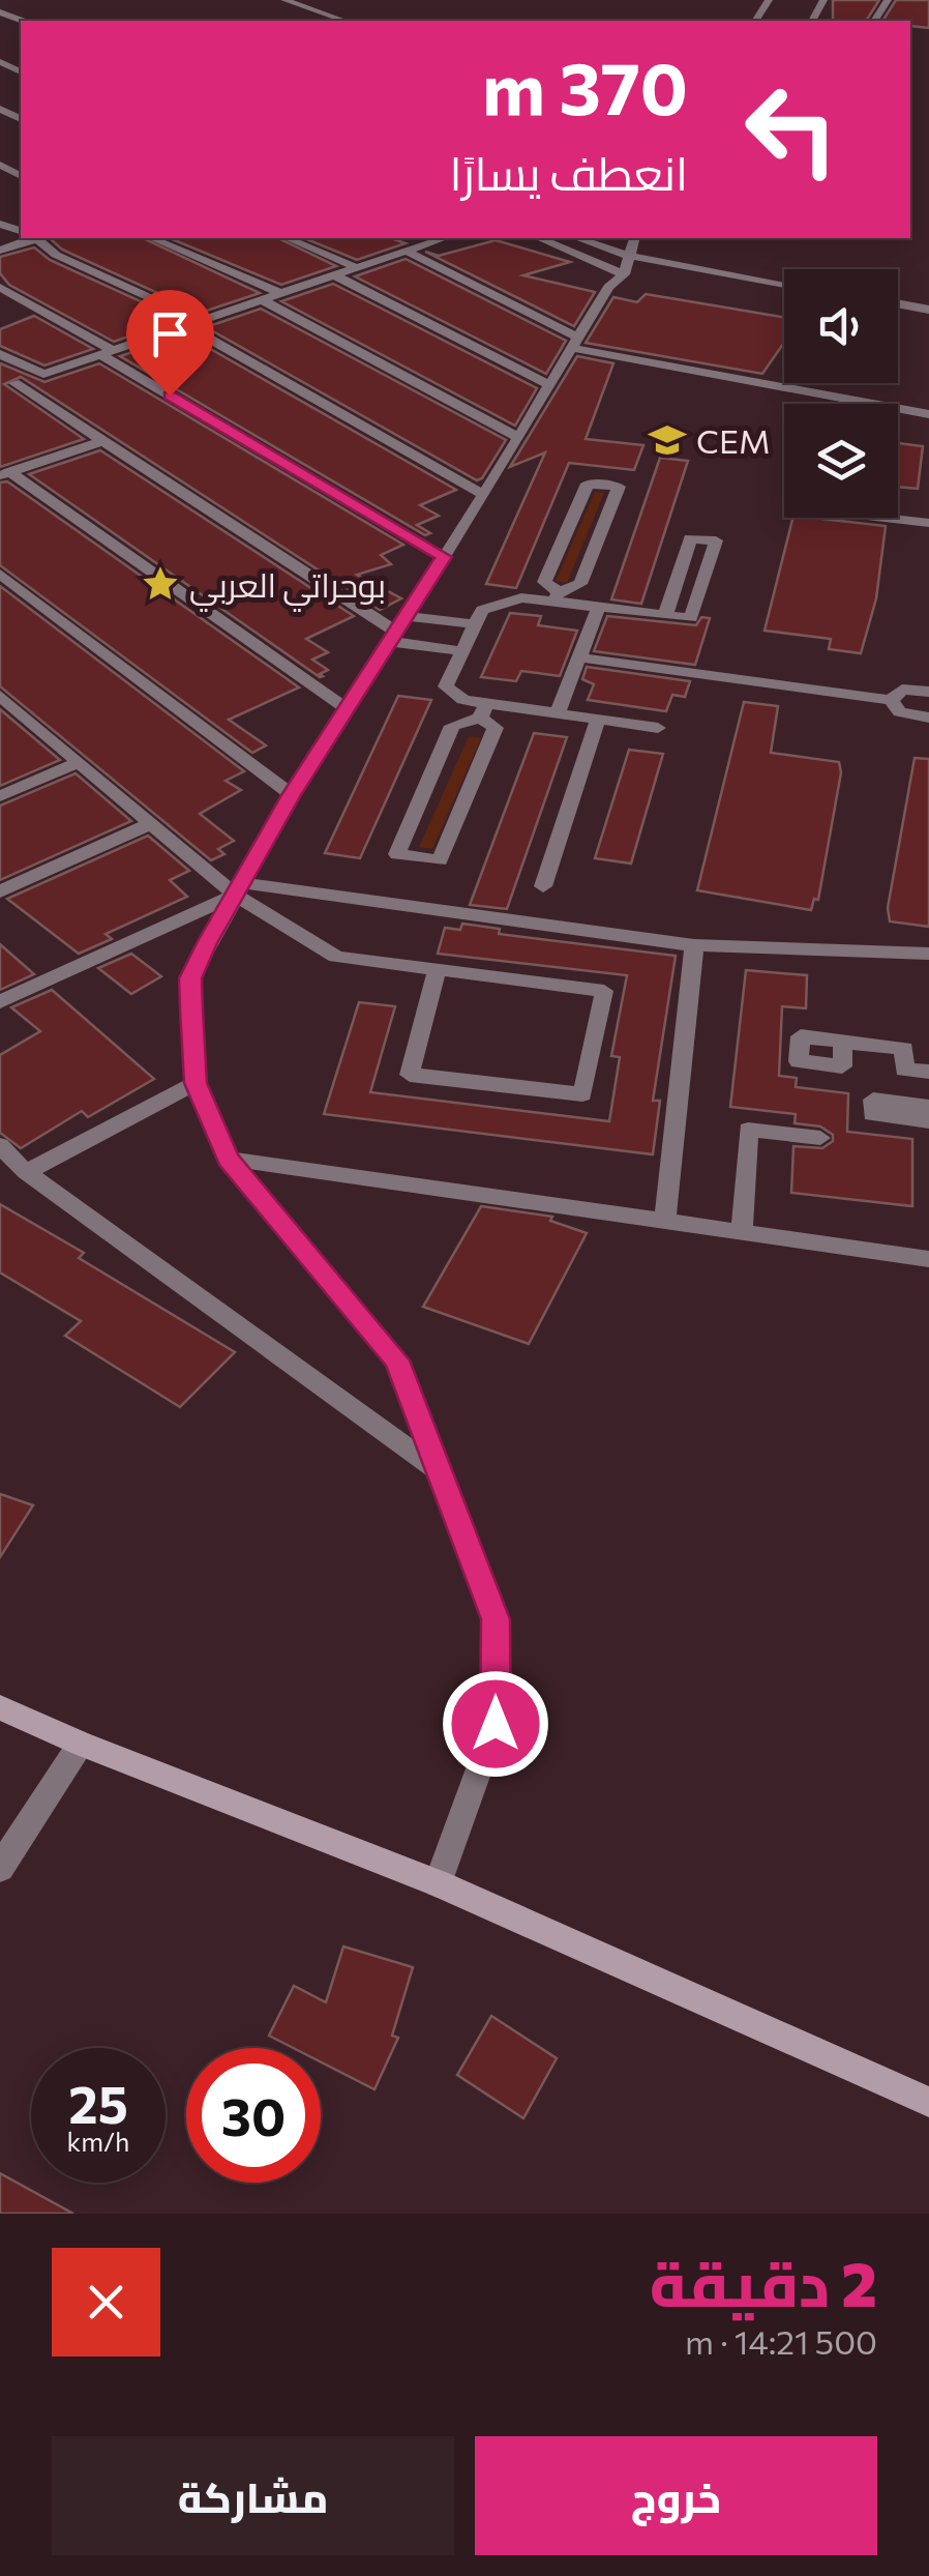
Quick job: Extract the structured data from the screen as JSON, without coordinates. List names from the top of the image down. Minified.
{"places":{"school or university":["CEM"],"place":["بوحراتي العربي"]},"page":{"turn":["370 m","انعطف يسارًا"],"speed":"25 km/h","limit":"30","heading":["2 دقيقة","500 m · 14:21"],"buttons":["خروج","مشاركة"]}}
